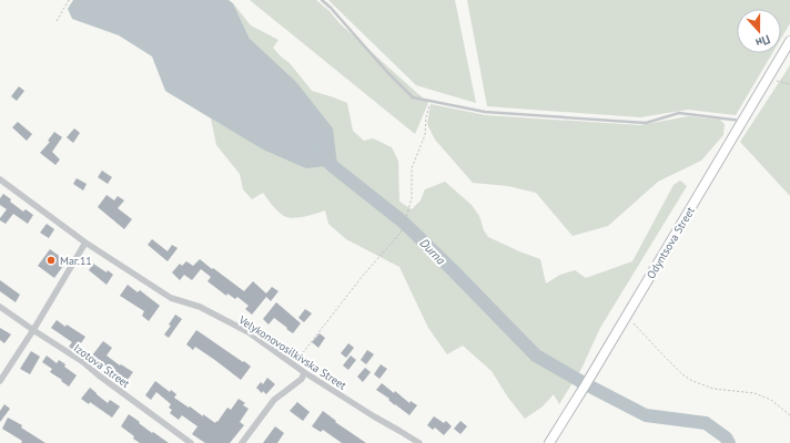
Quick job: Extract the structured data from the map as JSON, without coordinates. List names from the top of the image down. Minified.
{"streets":{"main road":["Odyntsova Street"],"street":["Velykonovosilkivska Street","Izotova Street"]},"water":["Durna"],"places":["Маг.11"],"north":"bottom"}
